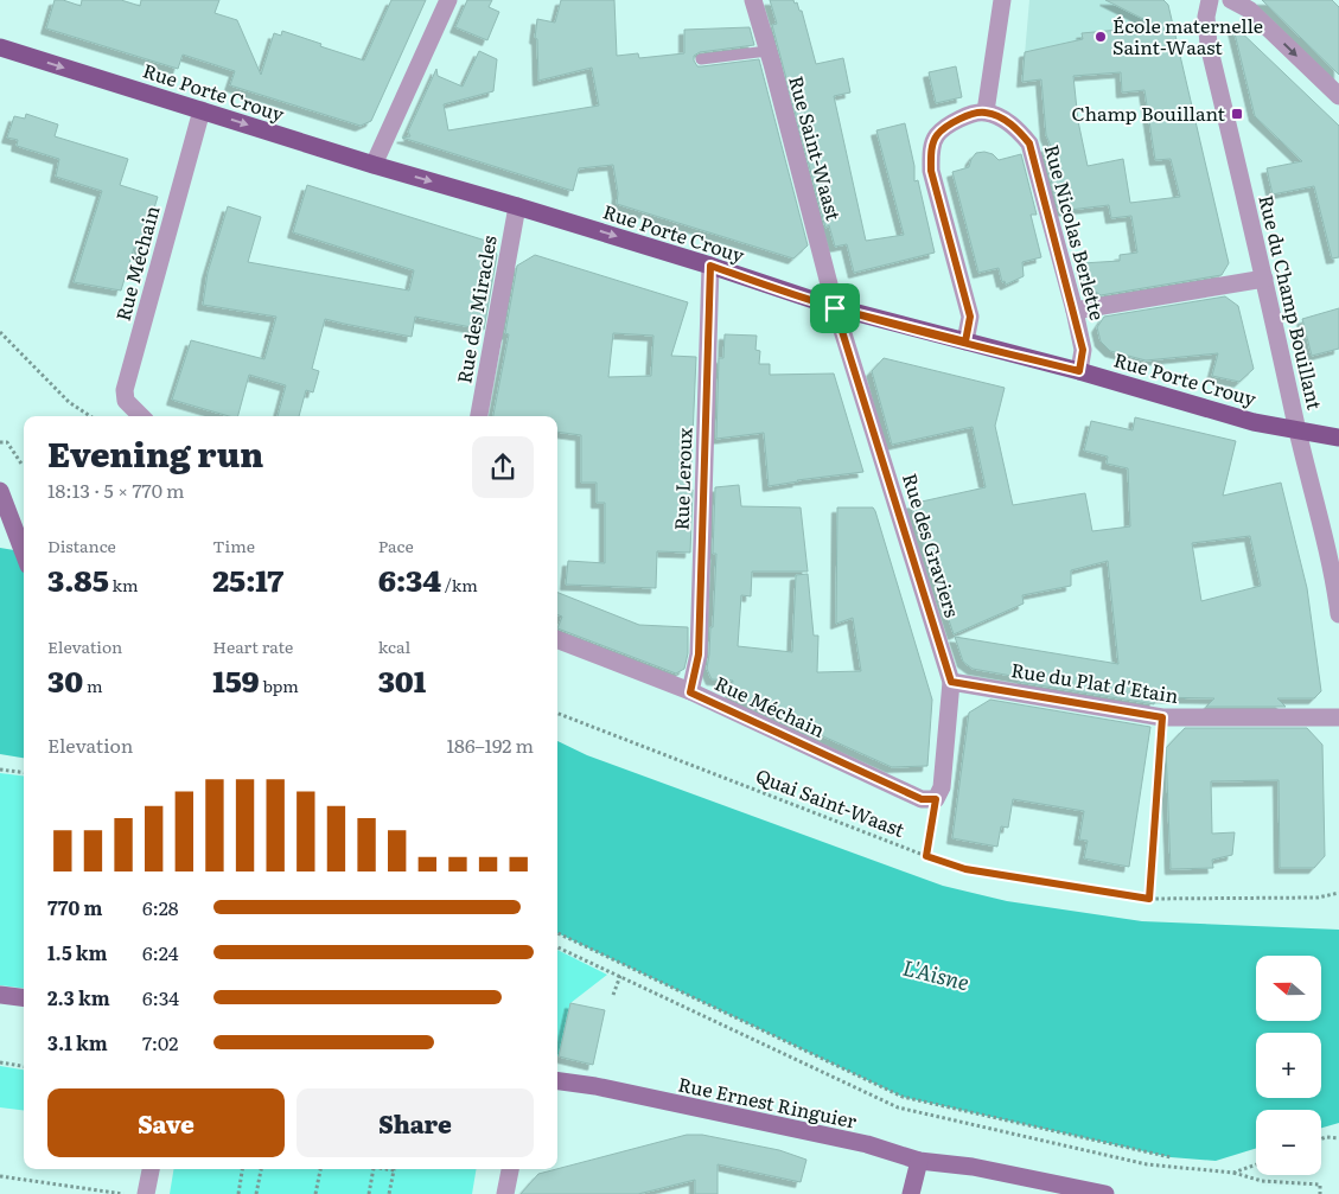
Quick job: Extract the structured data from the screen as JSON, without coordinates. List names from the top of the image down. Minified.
{"streets":{"main road":["Rue Porte Crouy","Rue Ernest Ringuier"],"street":["Rue Saint-Waast","Rue Nicolas Berlette","Rue Méchain","Rue du Champ Bouillant","Rue des Miracles","Rue Leroux","Rue des Graviers","Rue du Plat d'Etain"],"path":["Quai Saint-Waast"]},"crossings":[["Rue Porte Crouy","Rue Saint-Waast"],["Rue Porte Crouy","Rue Nicolas Berlette"],["Rue Porte Crouy","Rue Méchain"],["Rue Porte Crouy","Rue du Champ Bouillant"],["Rue Porte Crouy","Rue des Miracles"],["Rue Porte Crouy","Rue Leroux"],["Rue Porte Crouy","Rue des Graviers"],["Rue Saint-Waast","Rue des Graviers"],["Rue Méchain","Rue Leroux"],["Rue Méchain","Rue des Graviers"],["Rue des Graviers","Rue du Plat d'Etain"]],"one_way":["Rue Porte Crouy"],"water":["L'Aisne"],"places":{"other":["École maternelle Saint-Waast"],"transit":["Champ Bouillant"]},"north":"left","page":{"heading":["Evening run","18:13 · 5 × 770 m"],"stats":[["Distance","3.85 km"],["Time","25:17"],["Pace","6:34 /km"],["Elevation","30 m"],["Heart rate","159 bpm"],["kcal","301"]],"chart":["Elevation","186–192 m"],"list":[{"name":"770 m","note":"6:28"},{"name":"1.5 km","note":"6:24"},{"name":"2.3 km","note":"6:34"},{"name":"3.1 km","note":"7:02"}],"map_buttons":["+","−"],"buttons":["Save","Share"]}}
